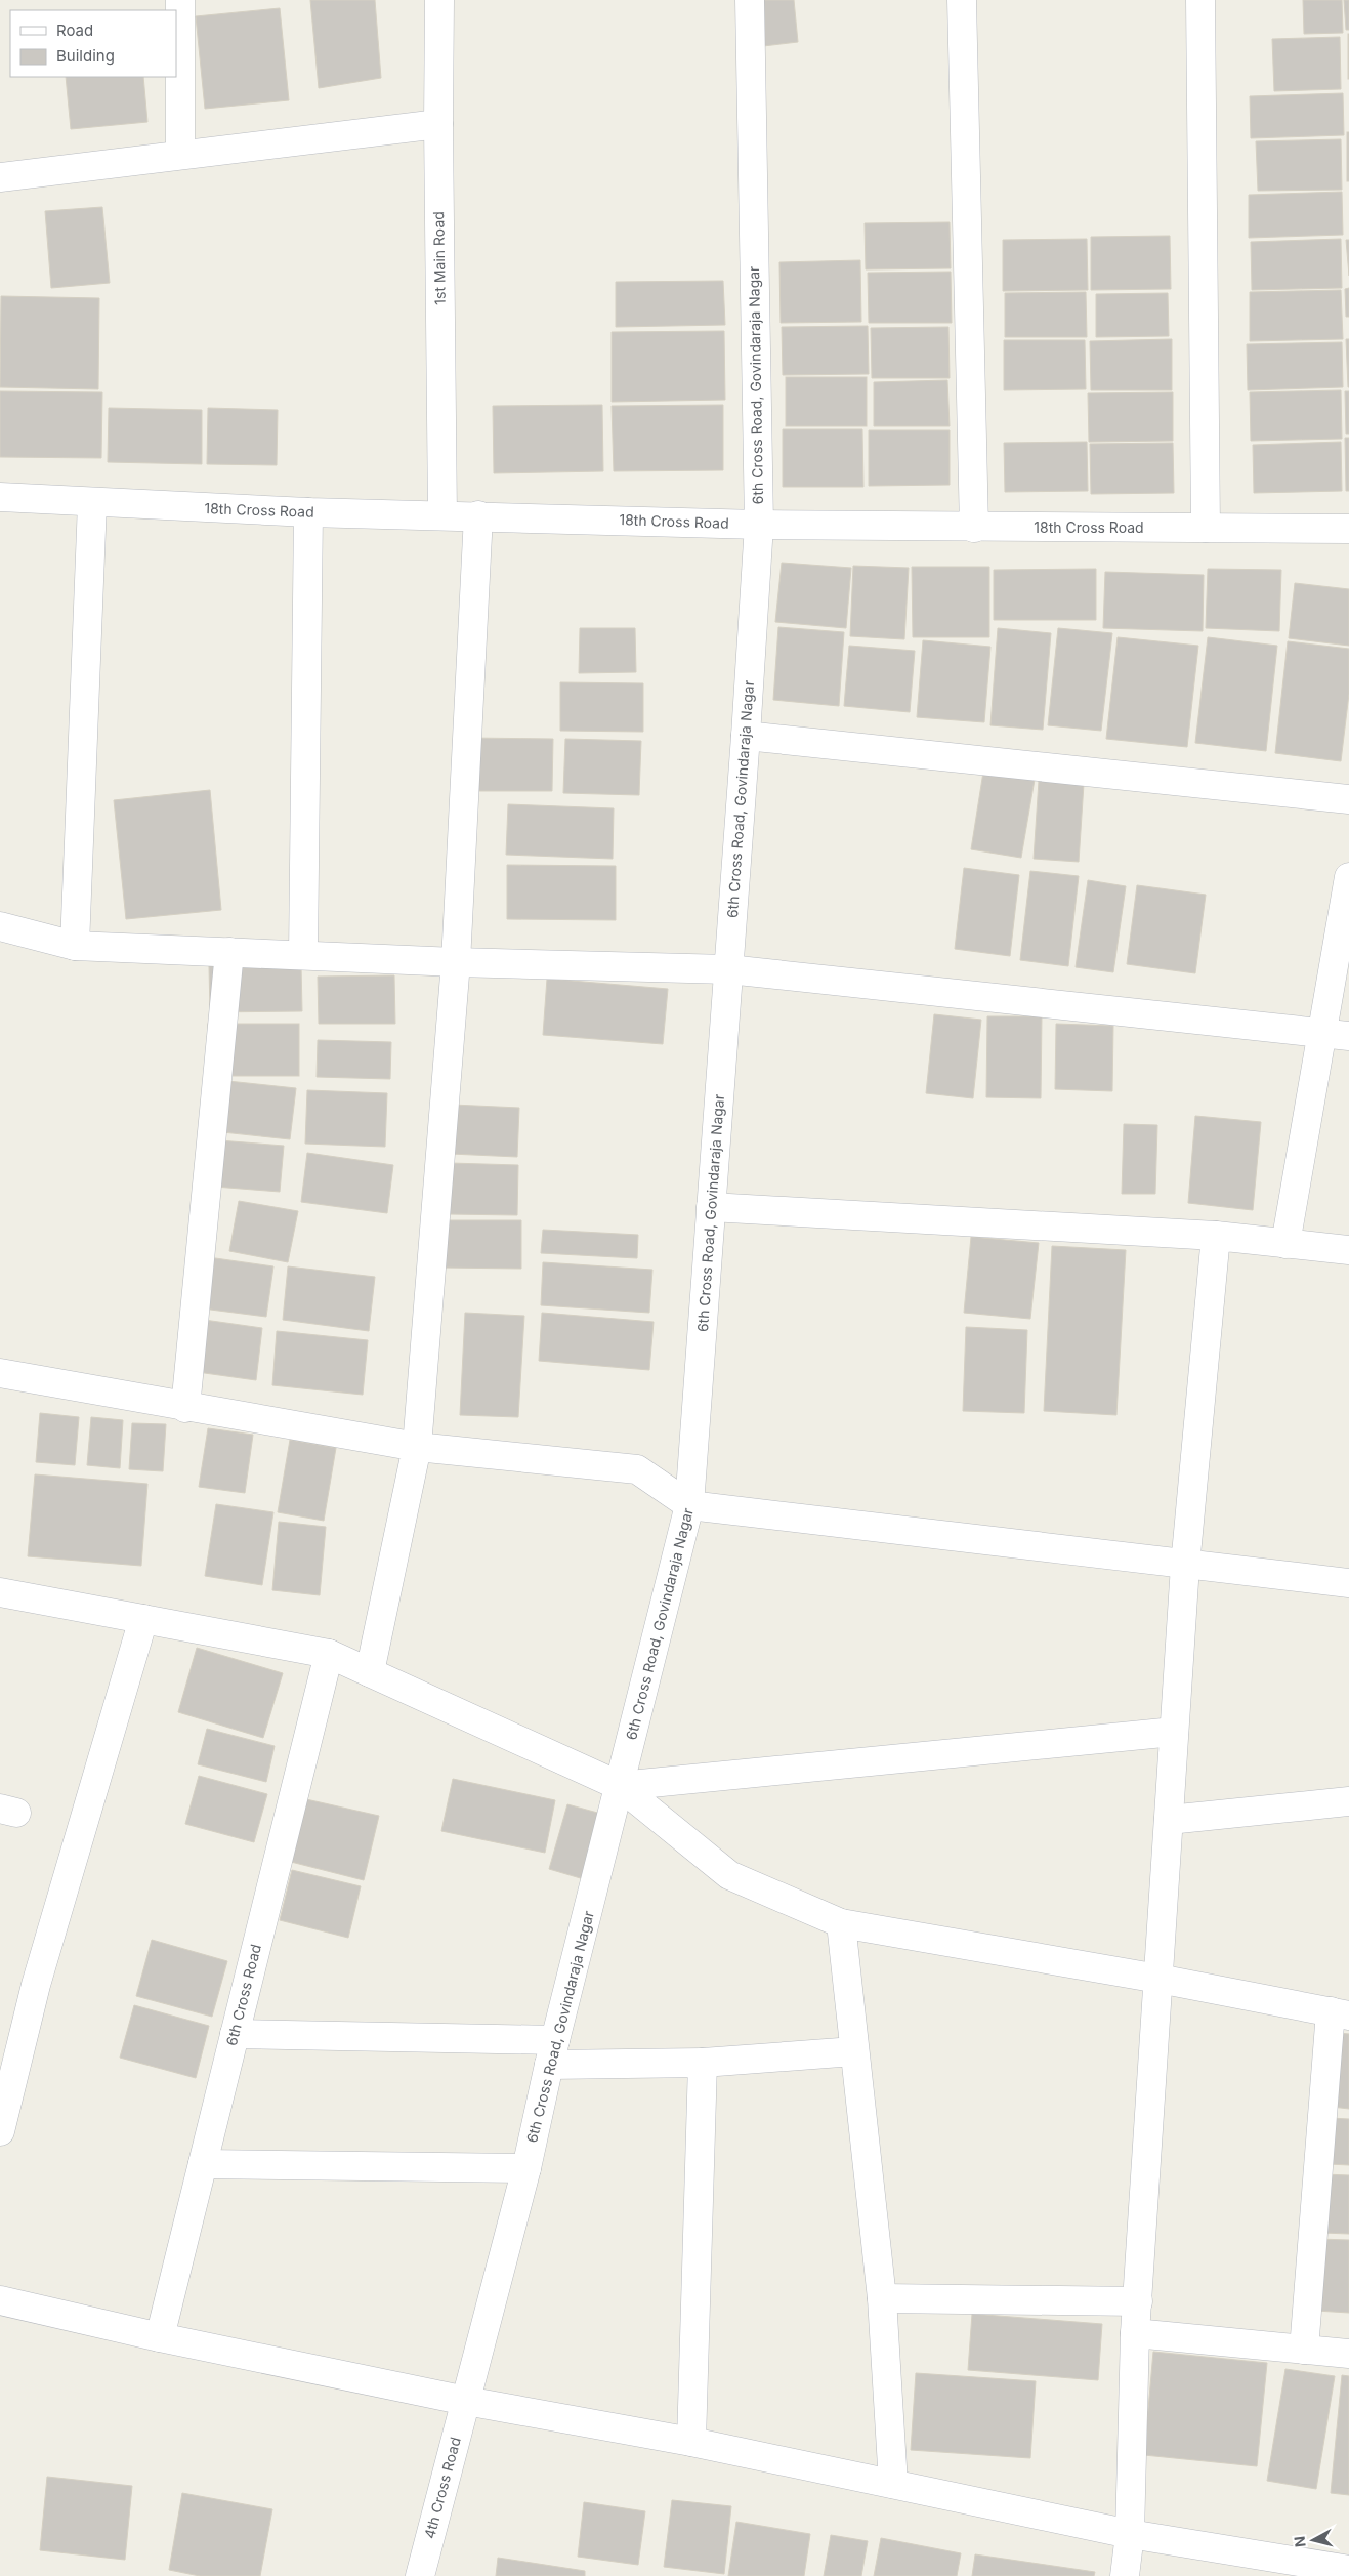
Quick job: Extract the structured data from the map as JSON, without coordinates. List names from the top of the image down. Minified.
{"streets":{"street":["1st Main Road","6th Cross Road, Govindaraja Nagar","18th Cross Road","6th Cross Road","4th Cross Road"]},"crossings":[["1st Main Road","18th Cross Road"],["6th Cross Road, Govindaraja Nagar","18th Cross Road"],["6th Cross Road, Govindaraja Nagar","4th Cross Road"]],"legend":["Road","Building"],"north":"left"}
